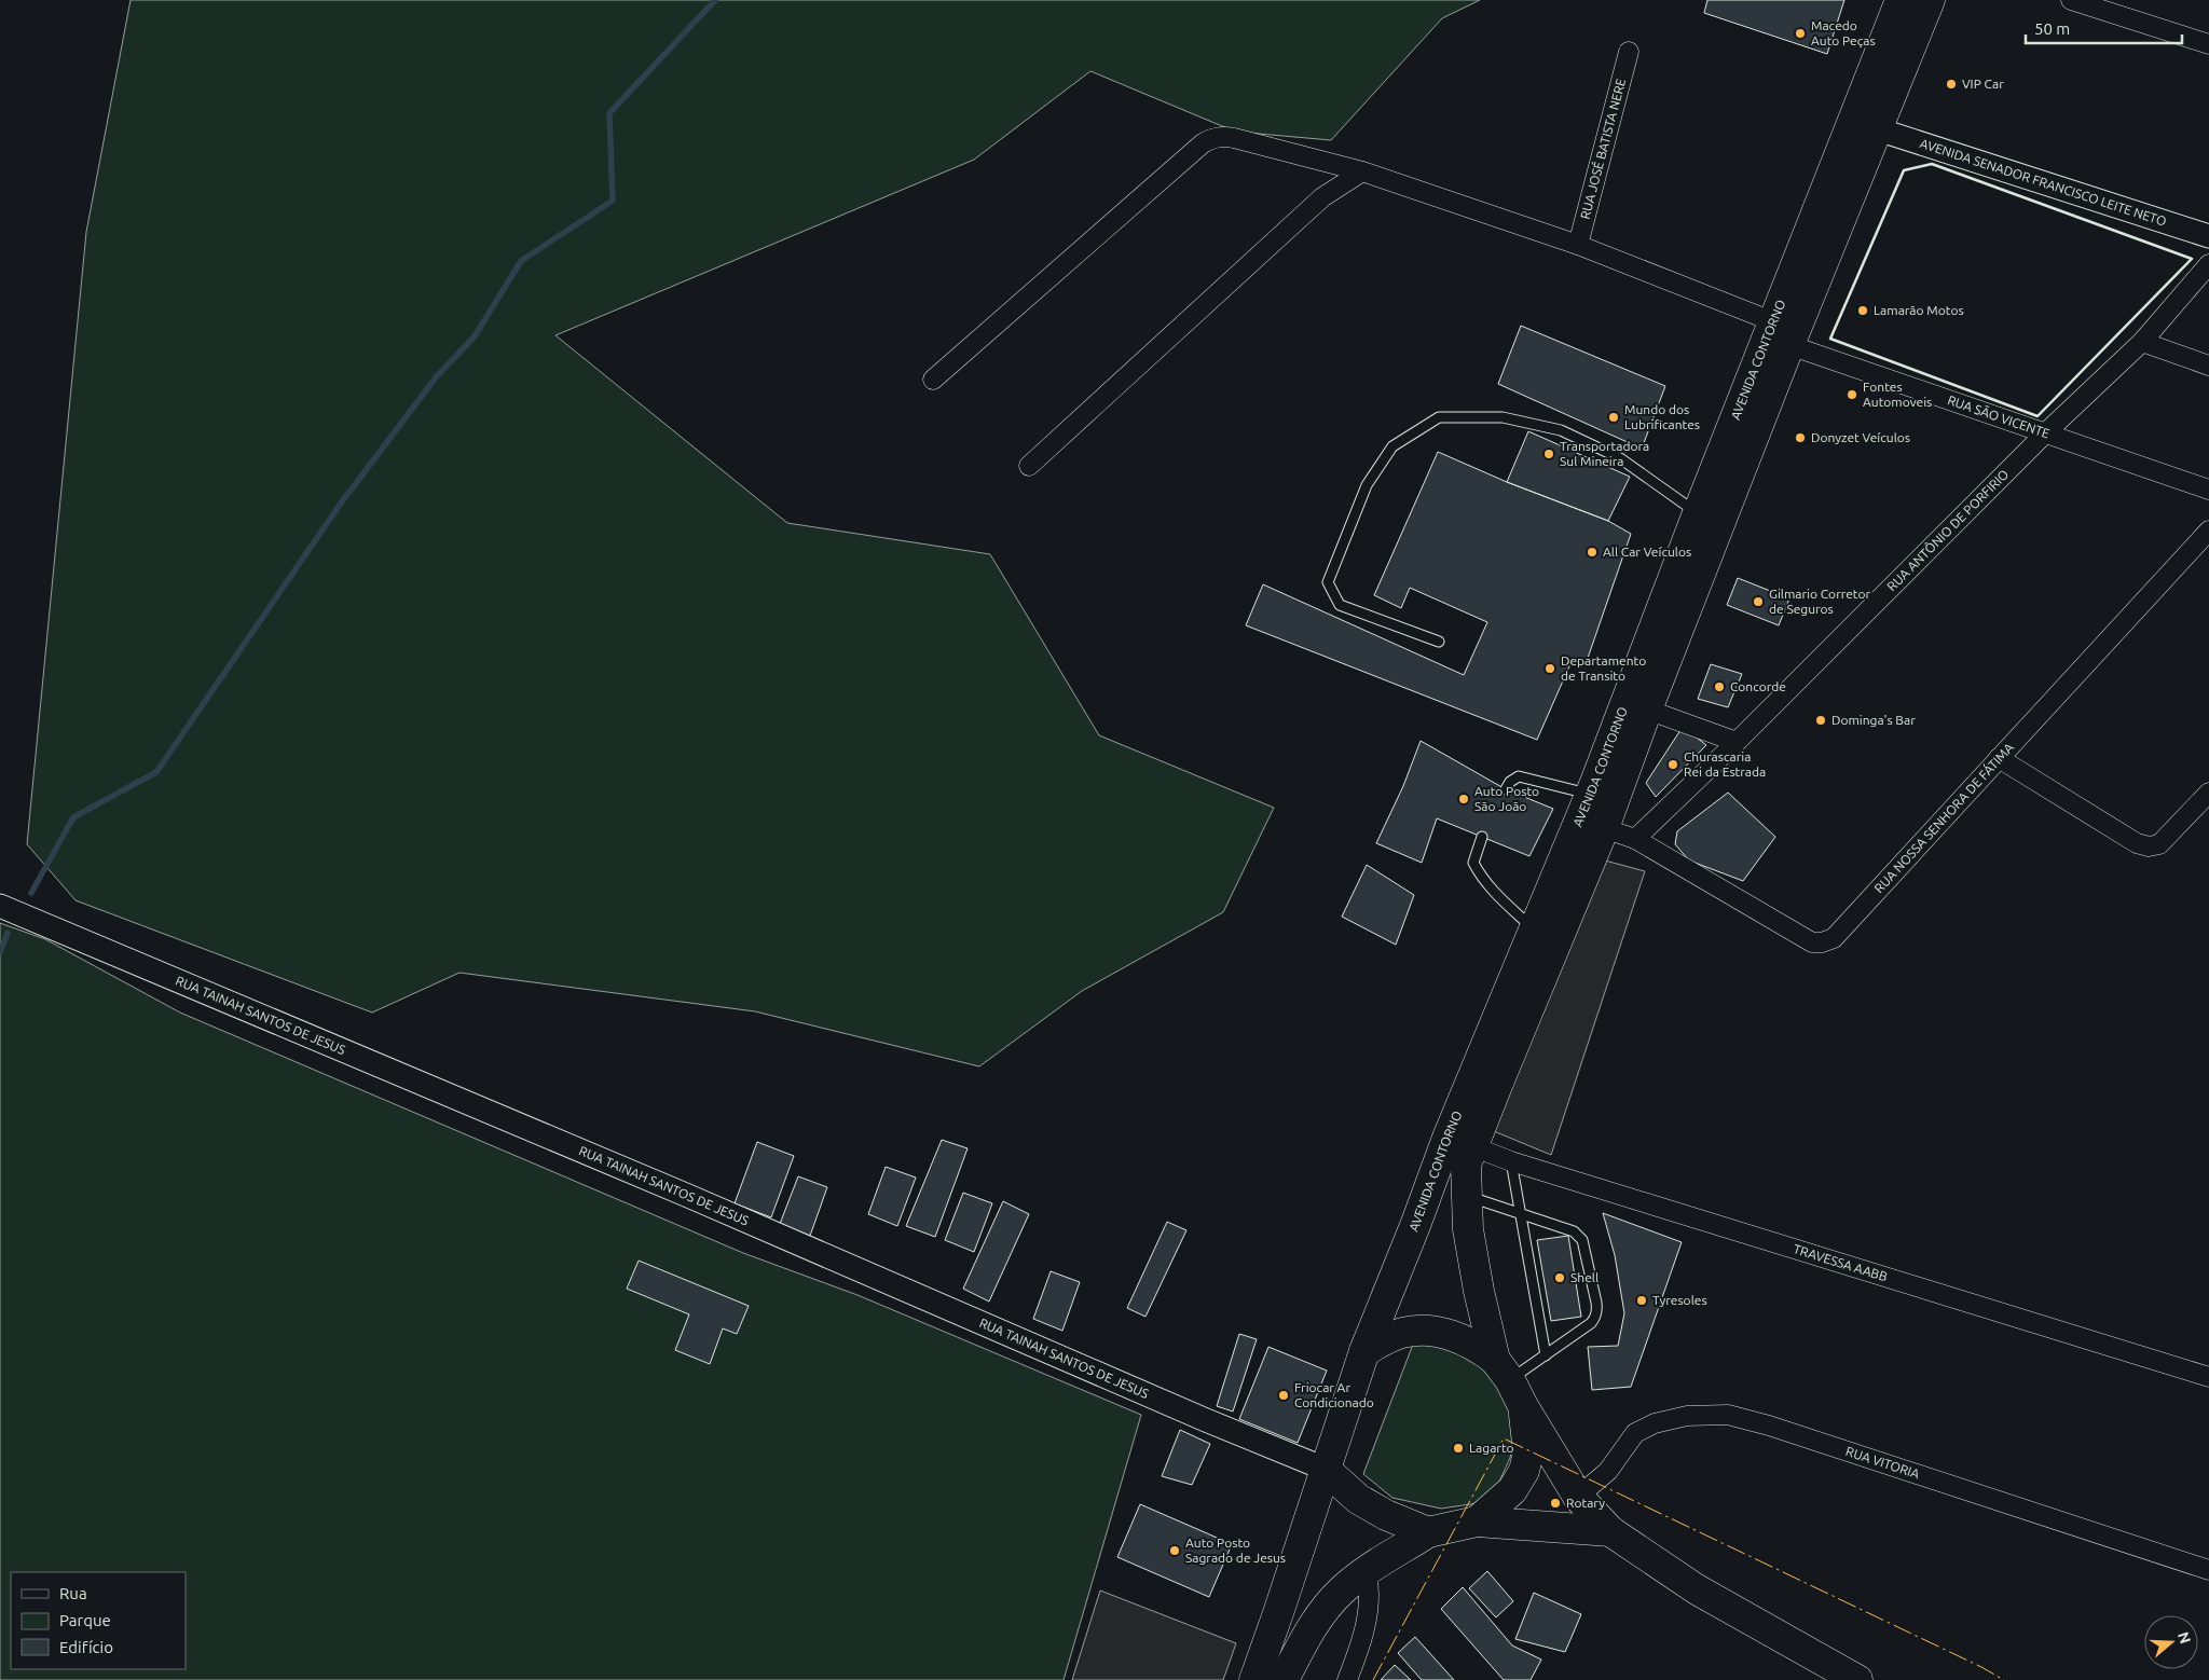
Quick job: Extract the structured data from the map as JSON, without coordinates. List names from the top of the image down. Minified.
{"streets":{"main road":["AVENIDA CONTORNO"],"street":["RUA JOSÉ BATISTA NERE","AVENIDA SENADOR FRANCISCO LEITE NETO","RUA SÃO VICENTE","RUA ANTÔNIO DE PORFIRIO","RUA NOSSA SENHORA DE FÁTIMA","RUA TAINAH SANTOS DE JESUS","TRAVESSA AABB","RUA VITORIA"]},"crossings":[["AVENIDA SENADOR FRANCISCO LEITE NETO","AVENIDA CONTORNO"],["AVENIDA CONTORNO","RUA SÃO VICENTE"],["AVENIDA CONTORNO","RUA TAINAH SANTOS DE JESUS"],["AVENIDA CONTORNO","TRAVESSA AABB"],["RUA SÃO VICENTE","RUA ANTÔNIO DE PORFIRIO"],["RUA ANTÔNIO DE PORFIRIO","RUA NOSSA SENHORA DE FÁTIMA"]],"places":["Macedo Auto Peças","VIP Car","Lamarão Motos","Fontes Automoveis","Mundo dos Lubrificantes","Donyzet Veículos","Transportadora Sul Mineira","All Car Veículos","Gilmario Corretor de Seguros","Departamento de Transito","Concorde","Dominga's Bar","Churascaria Rei da Estrada","Auto Posto São João","Shell","Tyresoles","Friocar Ar Condicionado","Lagarto","Rotary","Auto Posto Sagrado de Jesus"],"legend":["Rua","Parque","Edifício"],"scale_bar":"50 m","north":"right"}
